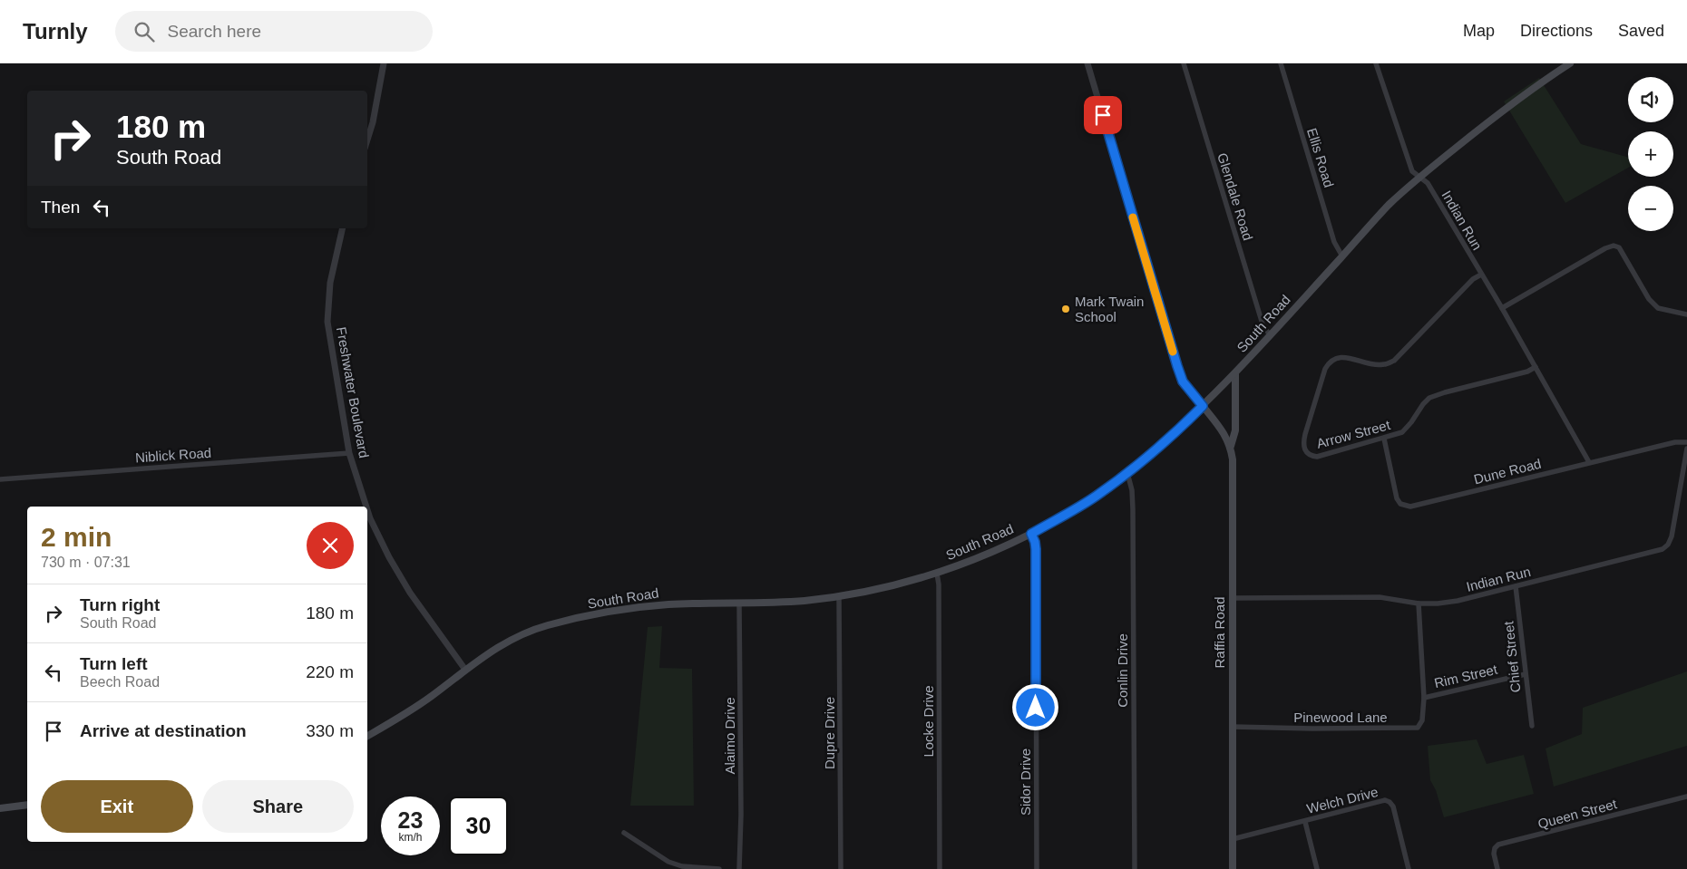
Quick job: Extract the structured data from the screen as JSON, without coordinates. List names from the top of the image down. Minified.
{"streets":{"main road":["South Road","Raffia Road"],"street":["Ellis Road","Glendale Road","Indian Run","Freshwater Boulevard","Arrow Street","Niblick Road","Dune Road","Chief Street","Conlin Drive","Rim Street","Pinewood Lane","Locke Drive","Dupre Drive","Alaimo Drive","Sidor Drive","Welch Drive","Queen Street"]},"crossings":[["Ellis Road","South Road"],["Glendale Road","South Road"],["Indian Run","South Road"],["Indian Run","Arrow Street"],["Indian Run","Raffia Road"],["Indian Run","Chief Street"],["Indian Run","Rim Street"],["South Road","Freshwater Boulevard"],["South Road","Raffia Road"],["South Road","Conlin Drive"],["South Road","Locke Drive"],["South Road","Dupre Drive"],["South Road","Alaimo Drive"],["South Road","Sidor Drive"],["Freshwater Boulevard","Niblick Road"],["Arrow Street","Dune Road"],["Raffia Road","Pinewood Lane"],["Raffia Road","Welch Drive"],["Chief Street","Rim Street"],["Rim Street","Pinewood Lane"]],"places":["Mark Twain School"],"page":{"header":"Turnly","search":"Search here","nav":["Map","Directions","Saved"],"map_buttons":["+","−"],"turn":["180 m","South Road"],"then":"Then","heading":["2 min","730 m · 07:31"],"list":[{"name":"Turn right","note":"South Road","value":"180 m"},{"name":"Turn left","note":"Beech Road","value":"220 m"},{"name":"Arrive at destination","value":"330 m"}],"buttons":["Exit","Share"],"speed":"23 km/h","limit":"30"}}
